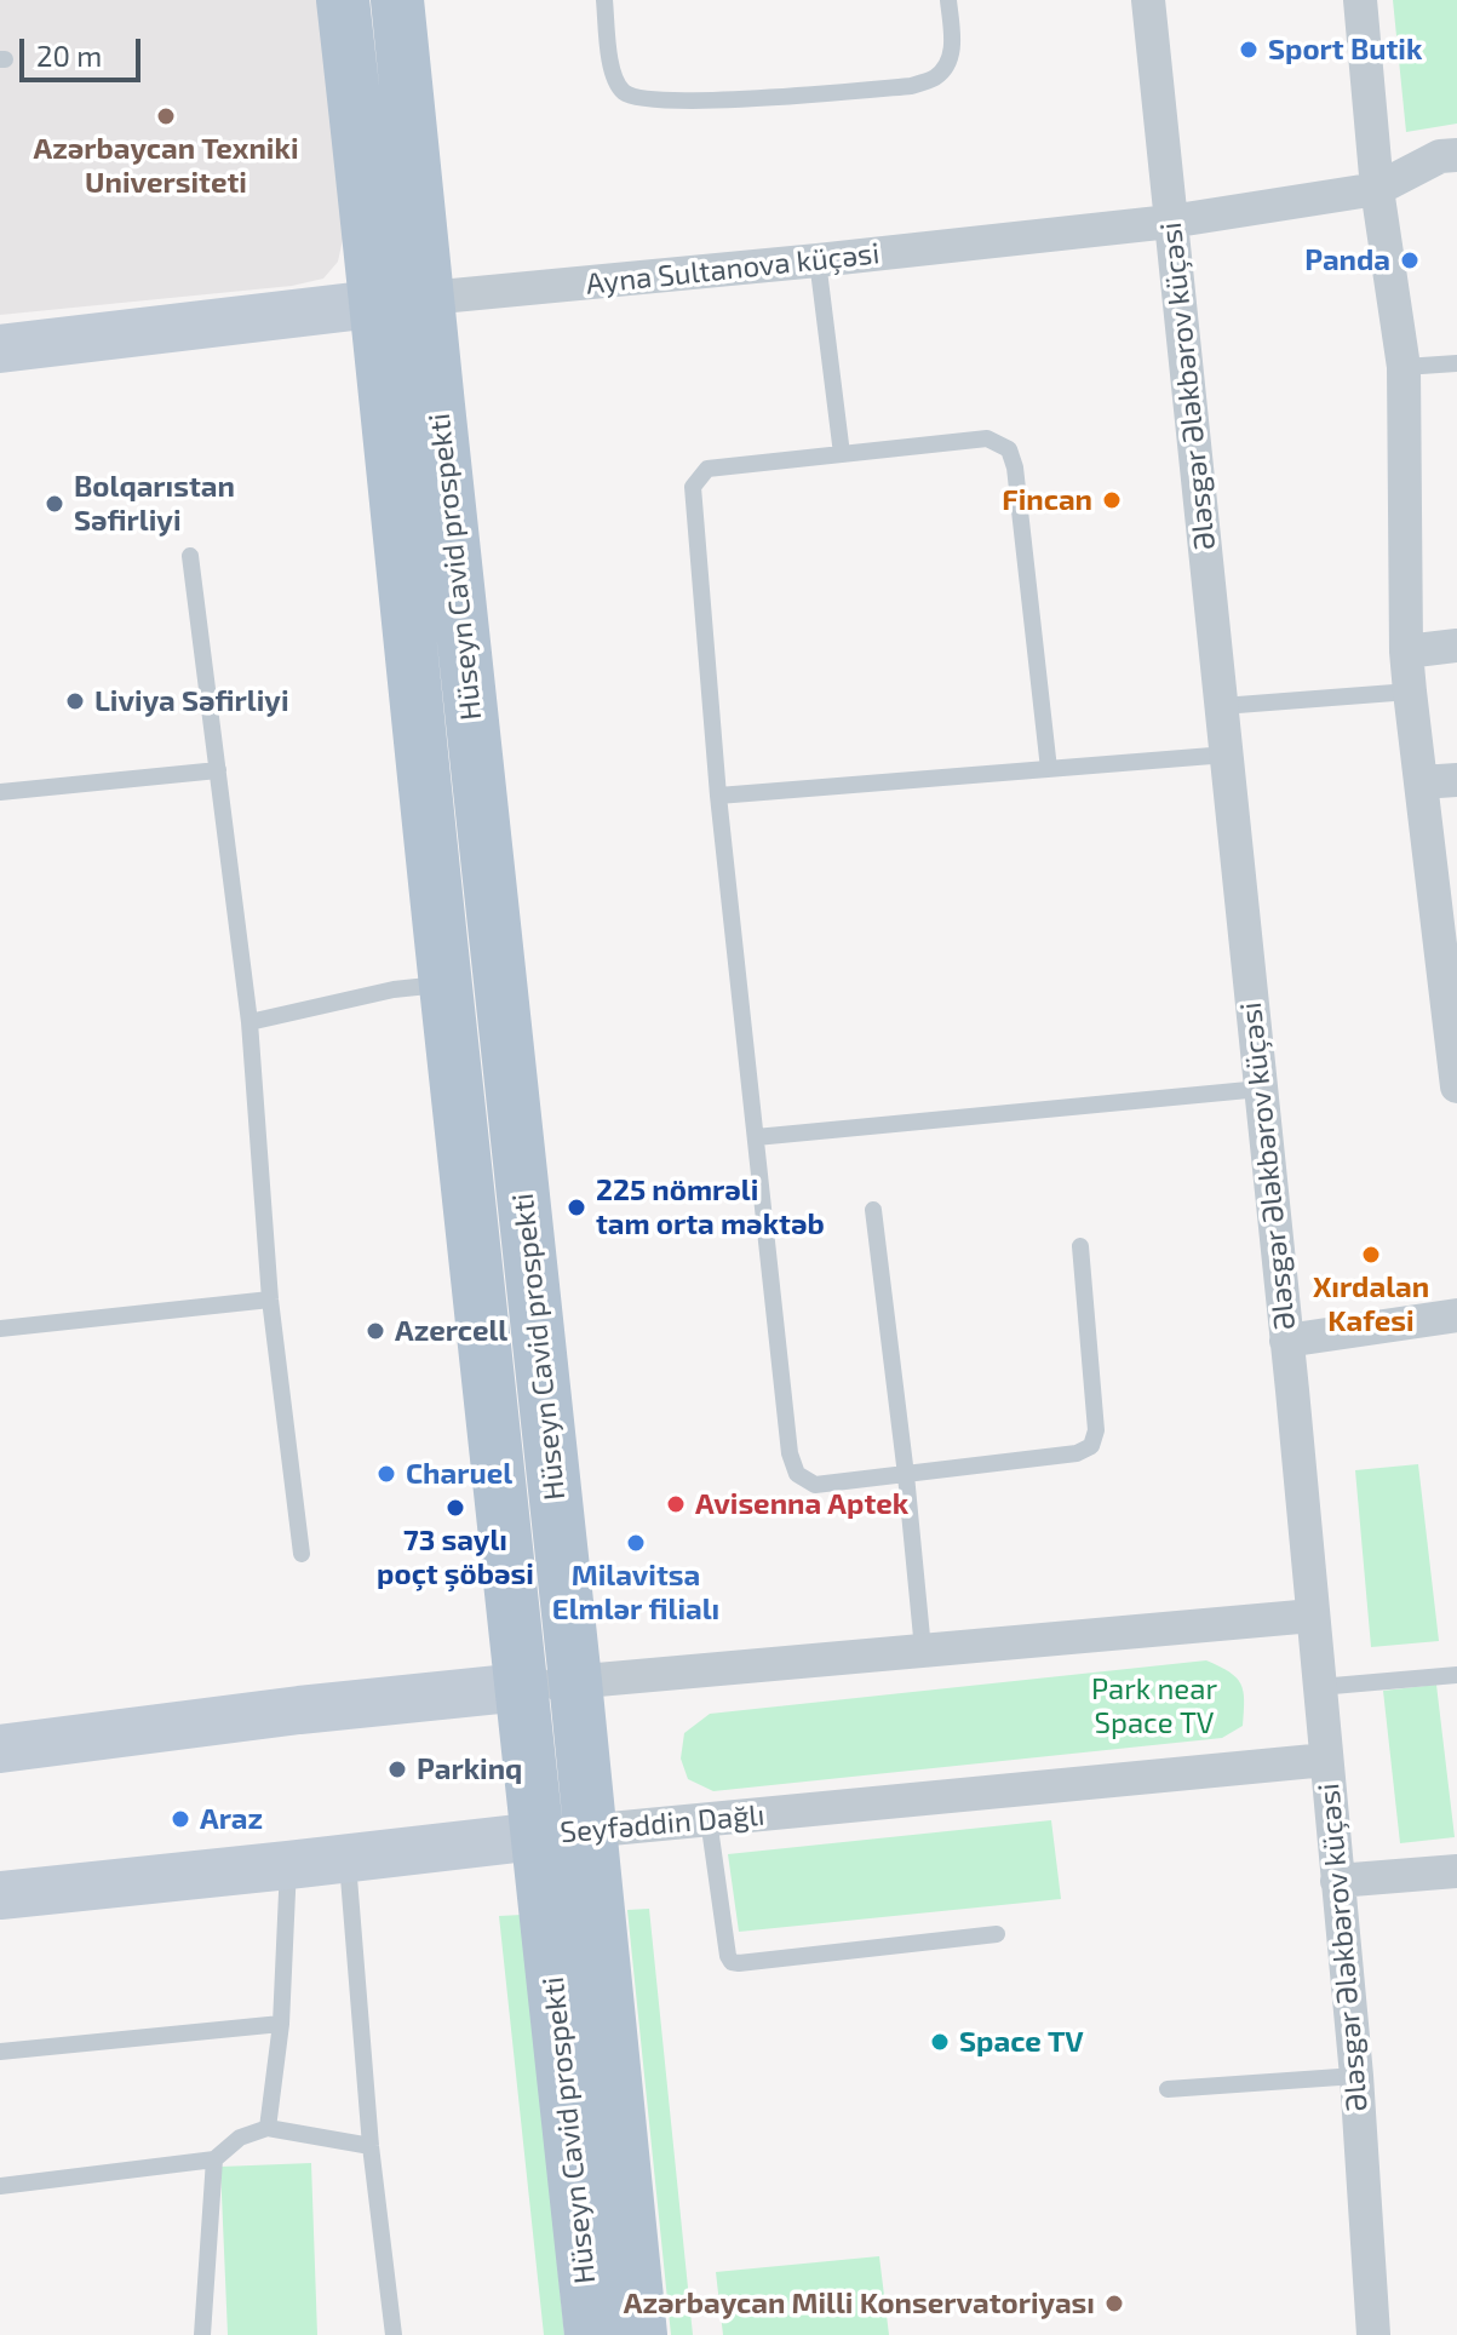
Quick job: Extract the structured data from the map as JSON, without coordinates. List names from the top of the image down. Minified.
{"streets":{"main road":["Hüseyn Cavid prospekti"],"street":["Ayna Sultanova küçəsi","Ələsgər Ələkbərov küçəsi","Seyfəddin Dağlı"]},"crossings":[["Ayna Sultanova küçəsi","Ələsgər Ələkbərov küçəsi"],["Ələsgər Ələkbərov küçəsi","Seyfəddin Dağlı"],["Hüseyn Cavid prospekti","Seyfəddin Dağlı"]],"parks":["Park near Space TV"],"places":["Sport Butik","Azərbaycan Texniki Universiteti","Panda","Fincan","Bolqarıstan Səfirliyi","Liviya Səfirliyi","225 nömrəli tam orta məktəb","Xırdalan Kafesi","Azercell","Charuel","Avisenna Aptek","73 saylı poçt şöbəsi","Milavitsa Elmlər filialı","Parkinq","Araz","Space TV","Azərbaycan Milli Konservatoriyası"],"scale_bar":"20 m"}
